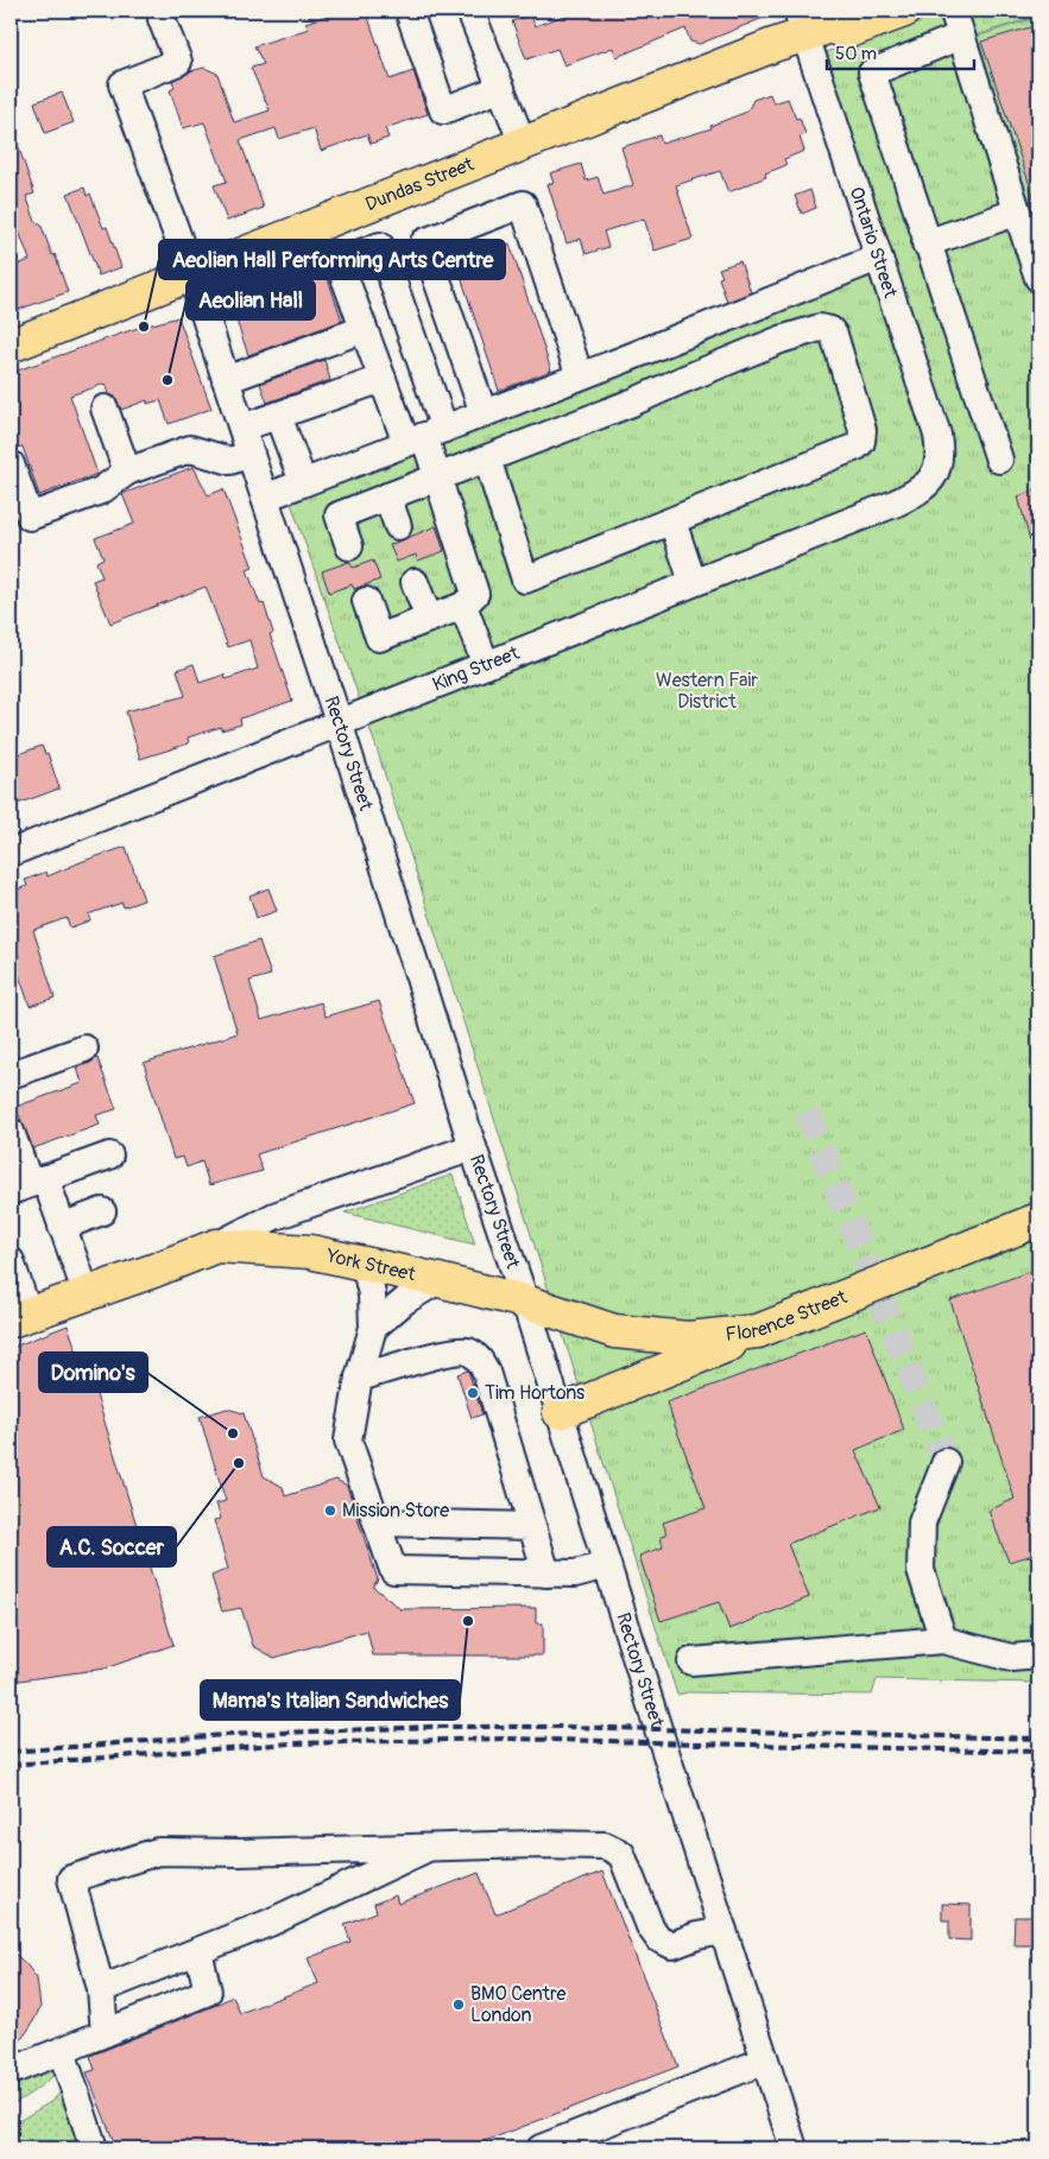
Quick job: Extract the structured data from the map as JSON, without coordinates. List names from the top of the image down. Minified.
{"streets":{"main road":["Dundas Street","York Street","Florence Street"],"street":["Ontario Street","King Street","Rectory Street"]},"crossings":[["Dundas Street","Ontario Street"],["Dundas Street","Rectory Street"],["Ontario Street","King Street"],["King Street","Rectory Street"],["Rectory Street","York Street"],["Rectory Street","Florence Street"],["York Street","Florence Street"]],"parks":["Western Fair District"],"places":["Aeolian Hall Performing Arts Centre","Aeolian Hall","Tim Hortons","Domino's","A.C. Soccer","Mission Store","Mama's Italian Sandwiches","BMO Centre London"],"scale_bar":"50 m"}
